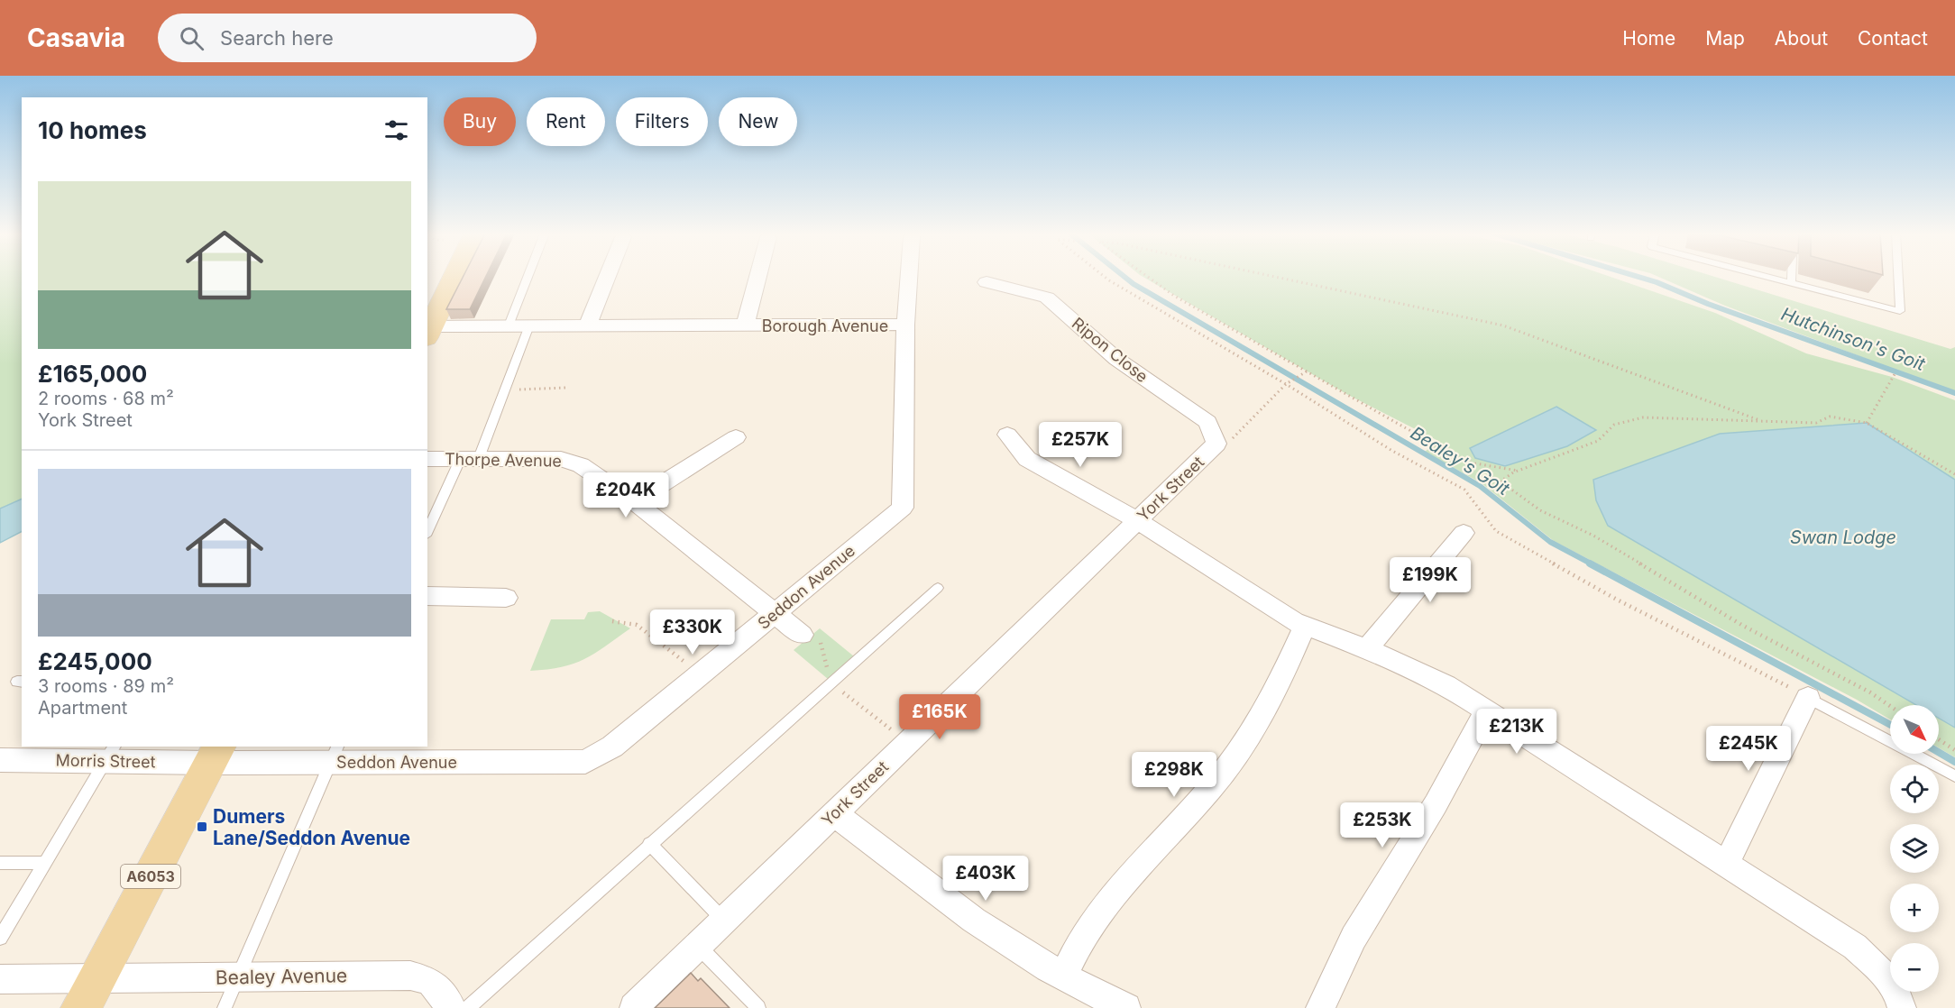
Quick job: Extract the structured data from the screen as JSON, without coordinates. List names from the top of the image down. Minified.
{"streets":{"main road":["A6053"],"street":["Borough Avenue","Ripon Close","Thorpe Avenue","York Street","Seddon Avenue","Morris Street","Bealey Avenue"]},"crossings":[["Borough Avenue","Seddon Avenue"],["Ripon Close","York Street"],["Thorpe Avenue","Seddon Avenue"],["Seddon Avenue","Morris Street"],["Seddon Avenue","A6053"],["Morris Street","A6053"],["A6053","Bealey Avenue"]],"water":["Hutchinson's Goit","Bealey's Goit","Swan Lodge"],"places":{"transit":["Dumers Lane/Seddon Avenue"]},"north":"bottom right","page":{"header":"Casavia","search":"Search here","nav":["Home","Map","About","Contact"],"chip":["Buy","Rent","Filters","New"],"heading":"10 homes","list":[{"name":"£165,000","note":"2 rooms · 68 m² · York Street"},{"name":"£245,000","note":"3 rooms · 89 m² · Apartment"}],"price":["£257K","£204K","£199K","£330K","£165K","£213K","£245K","£298K","£253K","£403K"],"map_buttons":["+","−"]}}
